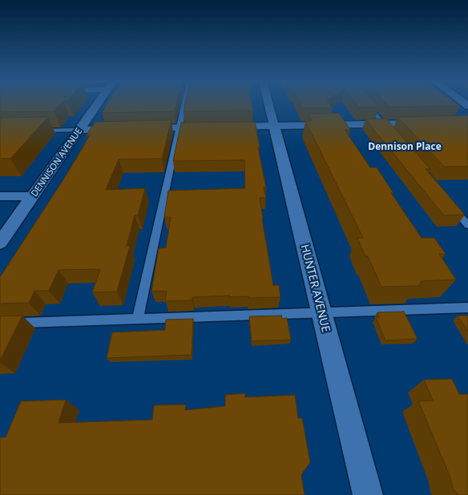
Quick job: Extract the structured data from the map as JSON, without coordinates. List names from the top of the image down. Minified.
{"streets":{"street":["DENNISON AVENUE","HUNTER AVENUE"]},"districts":["Dennison Place"]}
